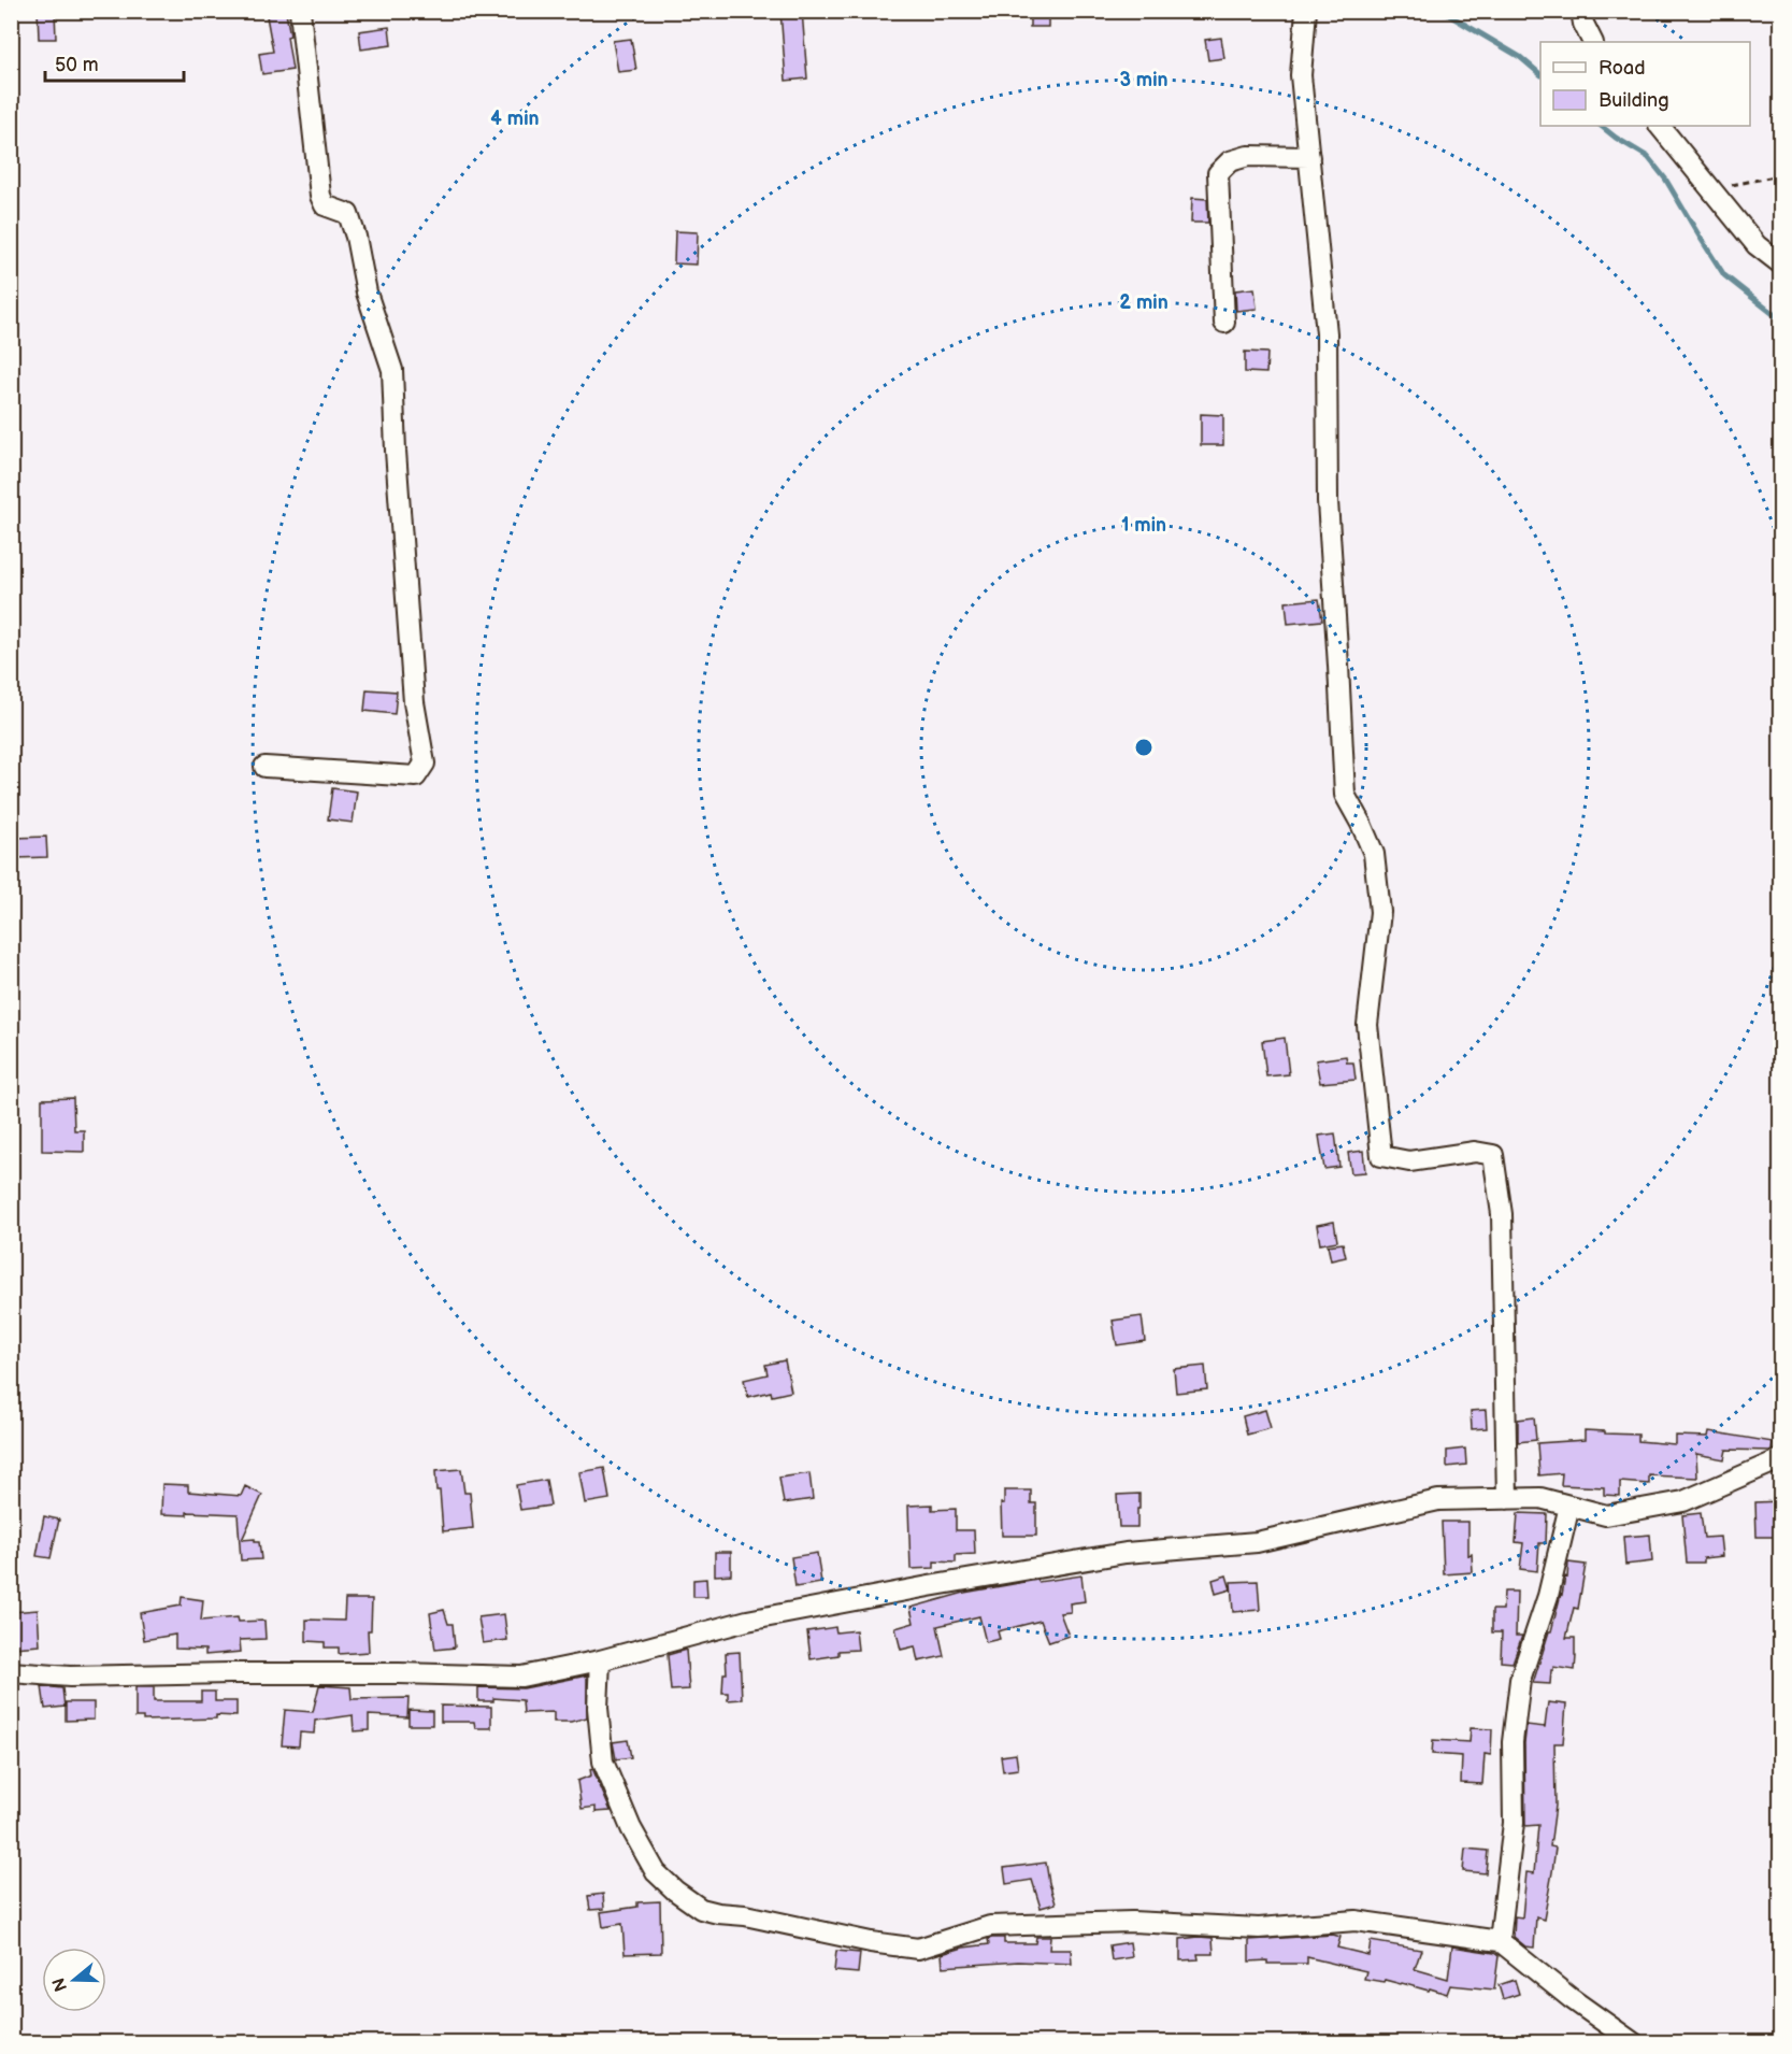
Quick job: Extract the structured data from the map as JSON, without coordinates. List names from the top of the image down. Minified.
{"legend":["Road","Building"],"scale_bar":"50 m","north":"left","rings":["3 min","4 min","2 min","1 min"]}
